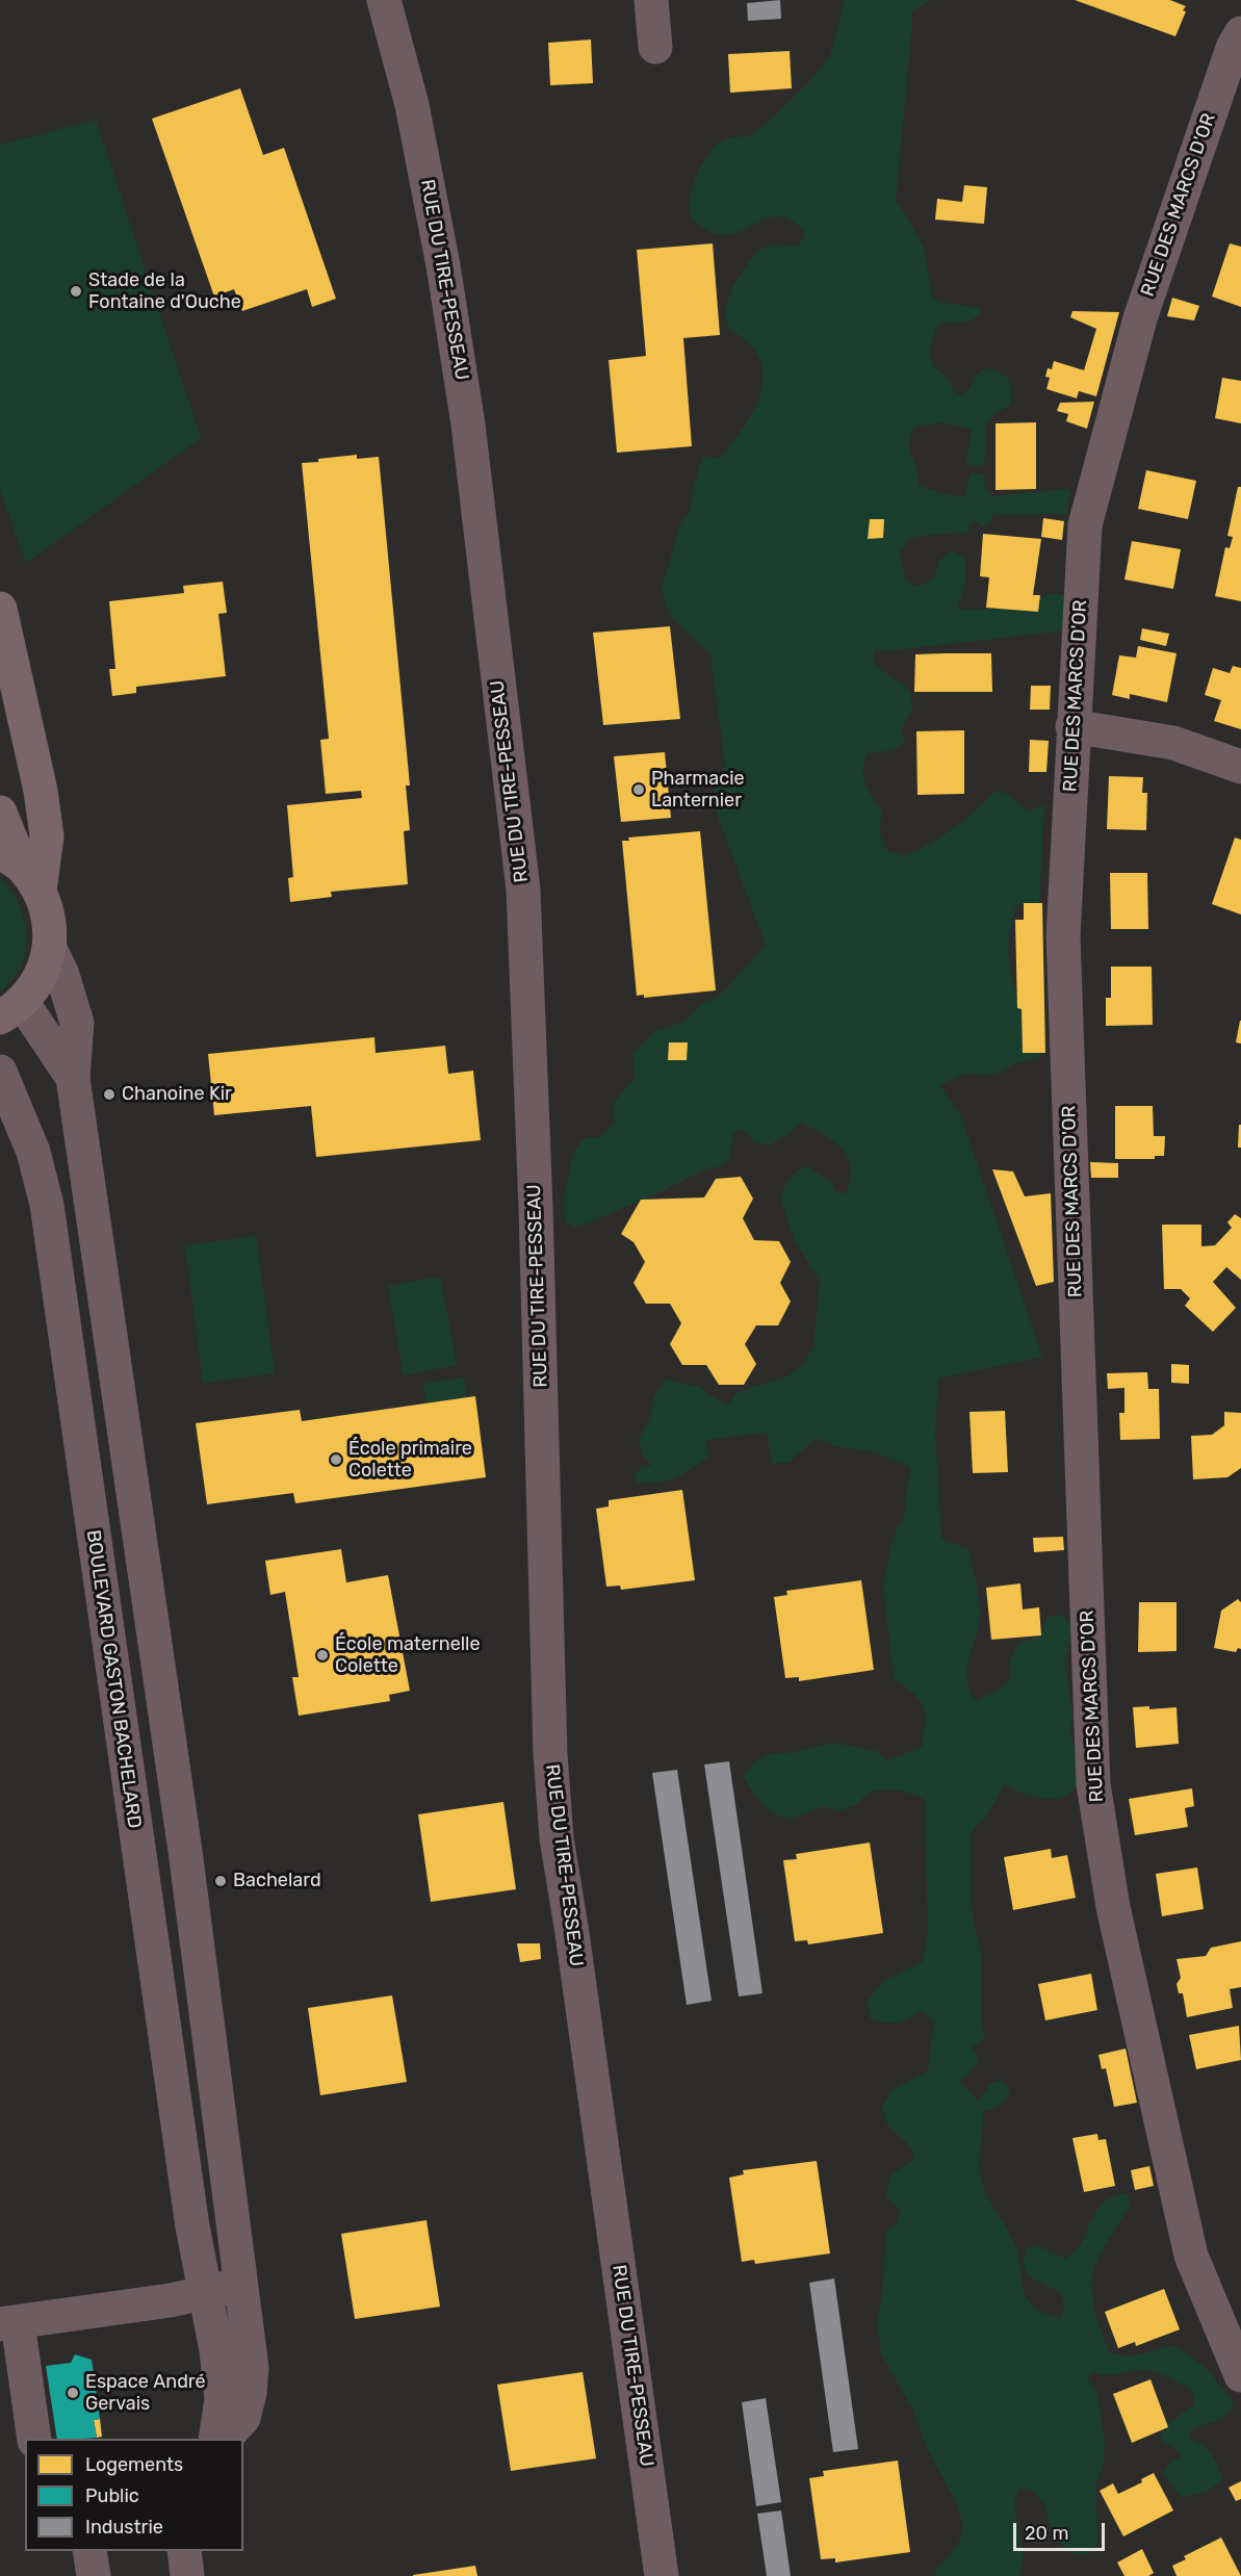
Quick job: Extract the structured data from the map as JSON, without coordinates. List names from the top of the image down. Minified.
{"streets":{"street":["RUE DES MARCS D'OR","RUE DU TIRE-PESSEAU","BOULEVARD GASTON BACHELARD"]},"places":["Stade de la Fontaine d'Ouche","Pharmacie Lanternier","Chanoine Kir","École primaire Colette","École maternelle Colette","Bachelard","Espace André Gervais"],"legend":["Logements","Public","Industrie"],"scale_bar":"20 m"}
